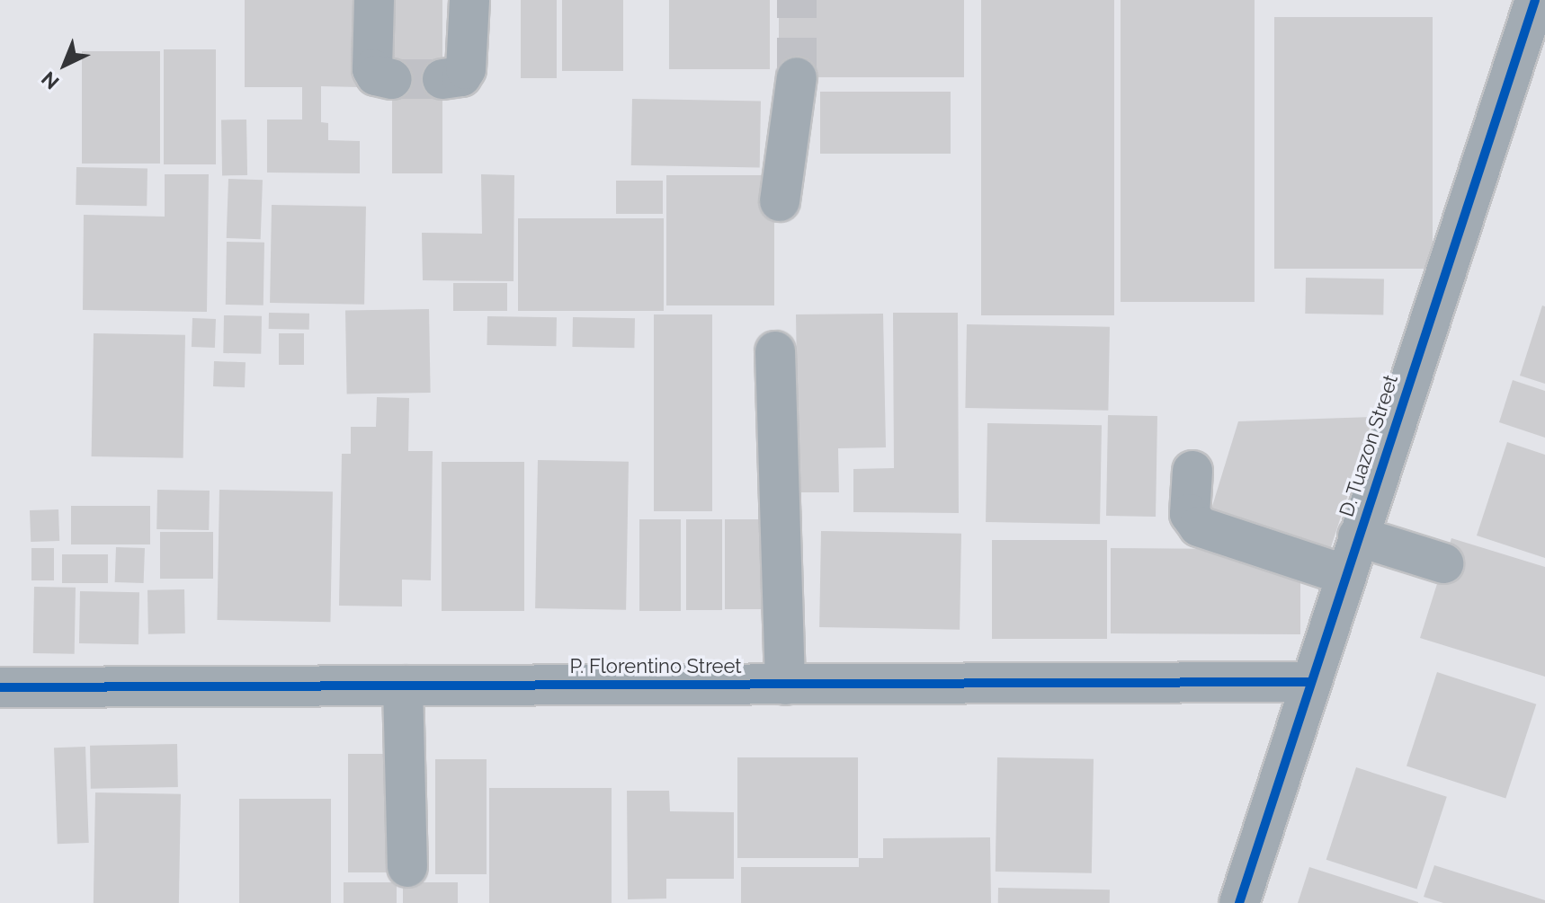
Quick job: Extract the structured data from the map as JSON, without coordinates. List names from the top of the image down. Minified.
{"streets":{"street":["D. Tuazon Street","P. Florentino Street"]},"crossings":[["D. Tuazon Street","P. Florentino Street"]],"north":"bottom left"}
